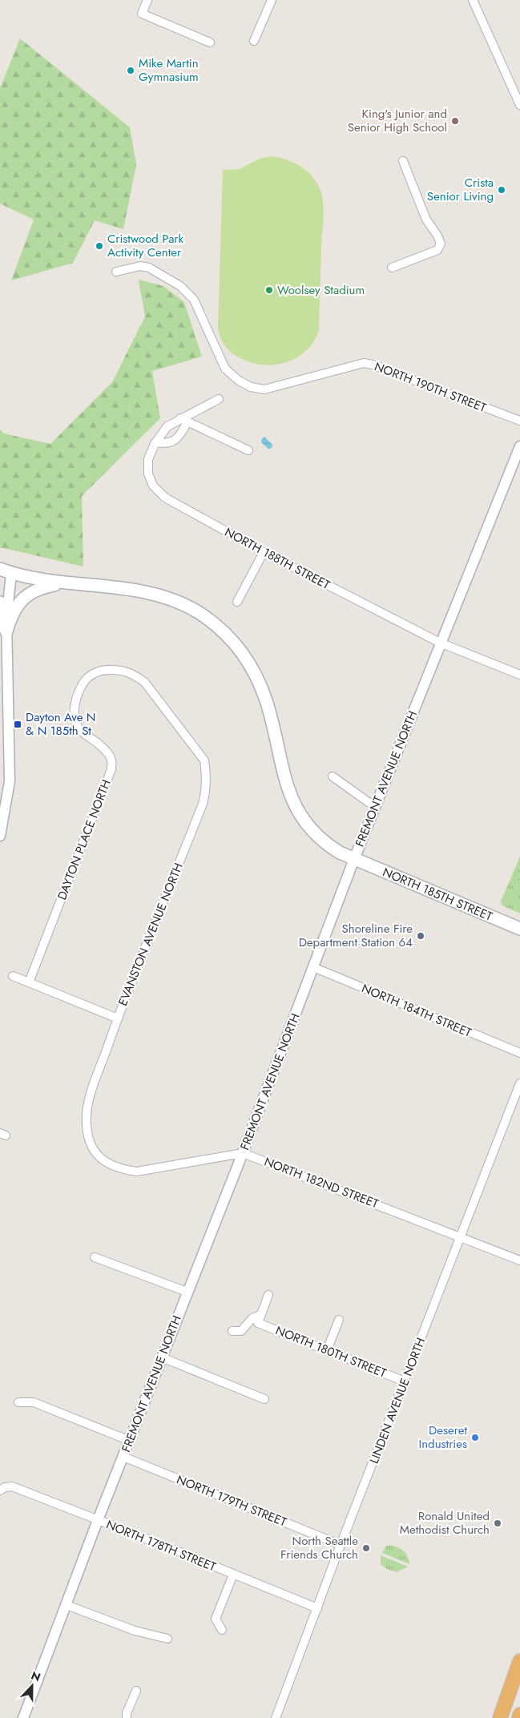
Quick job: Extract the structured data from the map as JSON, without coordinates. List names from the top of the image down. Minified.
{"streets":{"main road":["NORTH 185TH STREET"],"street":["NORTH 190TH STREET","NORTH 188TH STREET","FREMONT AVENUE NORTH","DAYTON PLACE NORTH","EVANSTON AVENUE NORTH","NORTH 184TH STREET","NORTH 182ND STREET","NORTH 180TH STREET","LINDEN AVENUE NORTH","NORTH 179TH STREET","NORTH 178TH STREET"]},"crossings":[["NORTH 188TH STREET","FREMONT AVENUE NORTH"],["FREMONT AVENUE NORTH","NORTH 185TH STREET"],["FREMONT AVENUE NORTH","EVANSTON AVENUE NORTH"],["FREMONT AVENUE NORTH","NORTH 184TH STREET"],["FREMONT AVENUE NORTH","NORTH 182ND STREET"],["FREMONT AVENUE NORTH","NORTH 179TH STREET"],["FREMONT AVENUE NORTH","NORTH 178TH STREET"],["DAYTON PLACE NORTH","EVANSTON AVENUE NORTH"],["EVANSTON AVENUE NORTH","NORTH 182ND STREET"],["NORTH 182ND STREET","LINDEN AVENUE NORTH"],["NORTH 180TH STREET","LINDEN AVENUE NORTH"],["LINDEN AVENUE NORTH","NORTH 179TH STREET"],["LINDEN AVENUE NORTH","NORTH 178TH STREET"]],"places":{"other":["Mike Martin Gymnasium","King's Junior and Senior High School","Crista Senior Living","Cristwood Park Activity Center","Woolsey Stadium","Shoreline Fire Department Station 64","Deseret Industries","Ronald United Methodist Church","North Seattle Friends Church"],"transit":["Dayton Ave N & N 185th St"]},"north":"top"}
